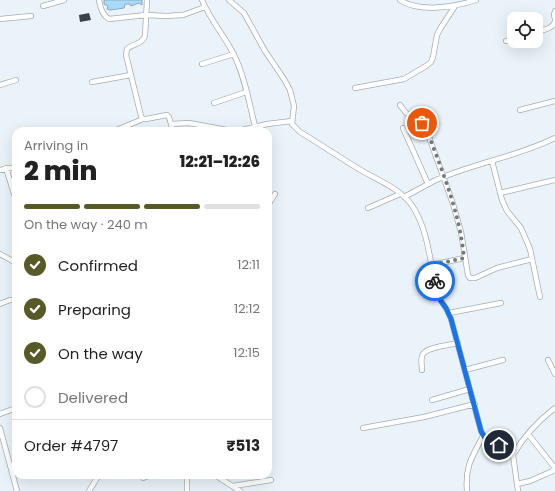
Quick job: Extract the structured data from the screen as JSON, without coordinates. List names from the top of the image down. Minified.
{"page":{"heading":["2 min","Arriving in","12:21–12:26"],"panel":["Order #4797","₹513"],"bar":"On the way · 240 m","list":[["Confirmed","12:11"],["Preparing","12:12"],["On the way","12:15"],"Delivered"]}}
